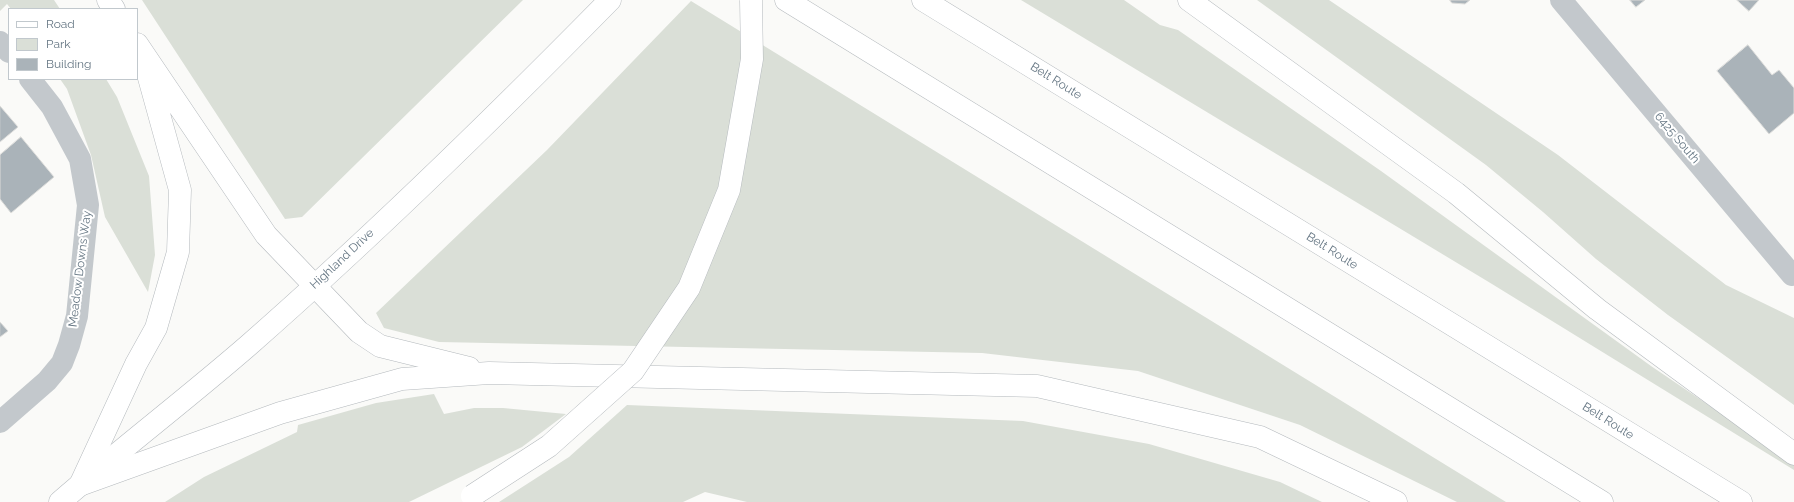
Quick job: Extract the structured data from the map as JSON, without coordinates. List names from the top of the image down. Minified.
{"streets":{"main road":["Belt Route","Highland Drive"],"street":["6425 South","Meadow Downs Way"]},"legend":["Road","Park","Building"]}
